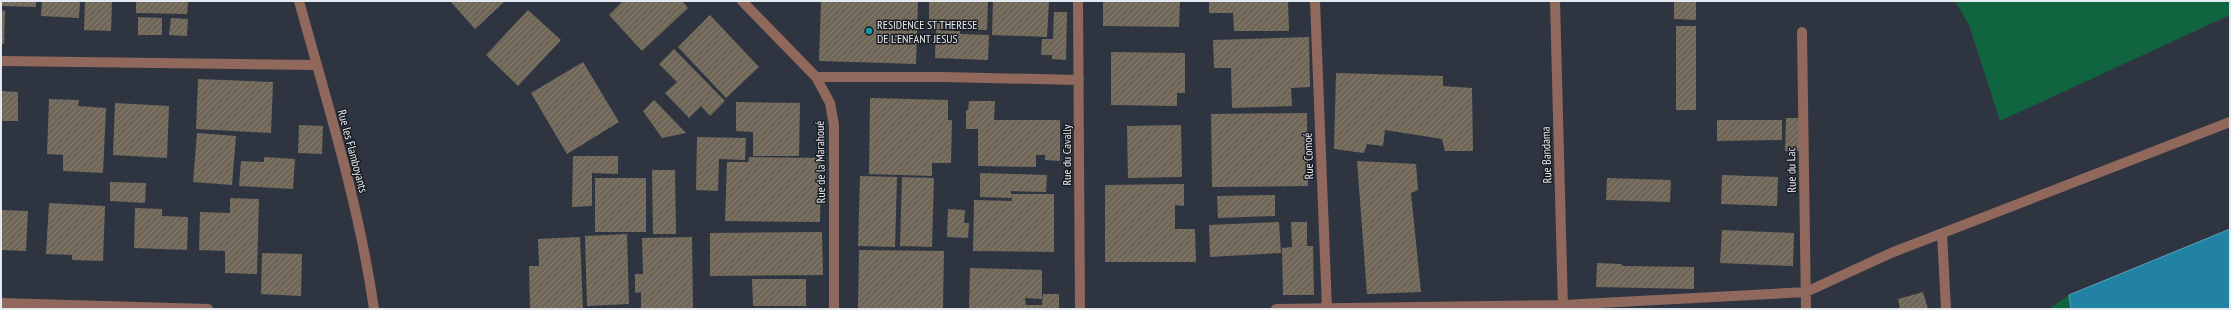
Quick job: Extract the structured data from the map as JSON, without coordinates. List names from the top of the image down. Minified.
{"streets":{"street":["Rue les Flamboyants","Rue du Cavally","Rue Bandama","Rue Comoé","Rue de la Marahoué","Rue du Lac"]},"places":["RESIDENCE ST THERESE DE L'ENFANT JESUS"]}
